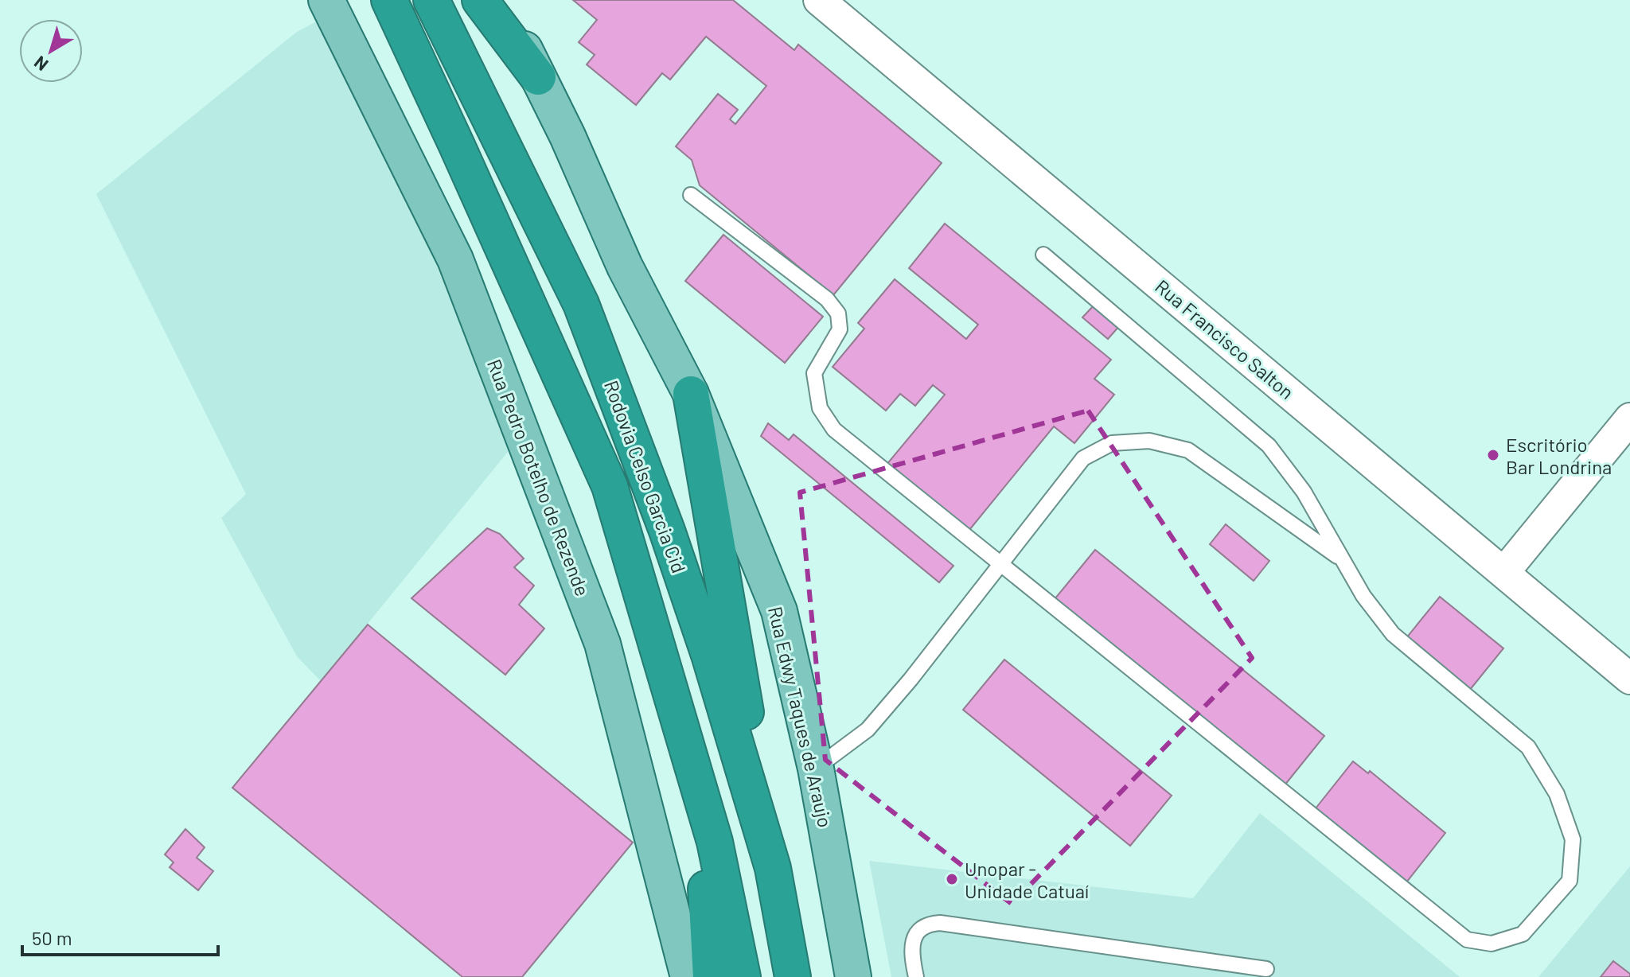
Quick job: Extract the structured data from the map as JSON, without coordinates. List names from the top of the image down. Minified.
{"streets":{"highway":["Rodovia Celso Garcia Cid"],"main road":["Rua Pedro Botelho de Rezende","Rua Edwy Taques de Araujo"],"street":["Rua Francisco Salton"]},"places":["Escritório Bar Londrina","Unopar - Unidade Catuaí"],"scale_bar":"50 m","north":"bottom left"}
